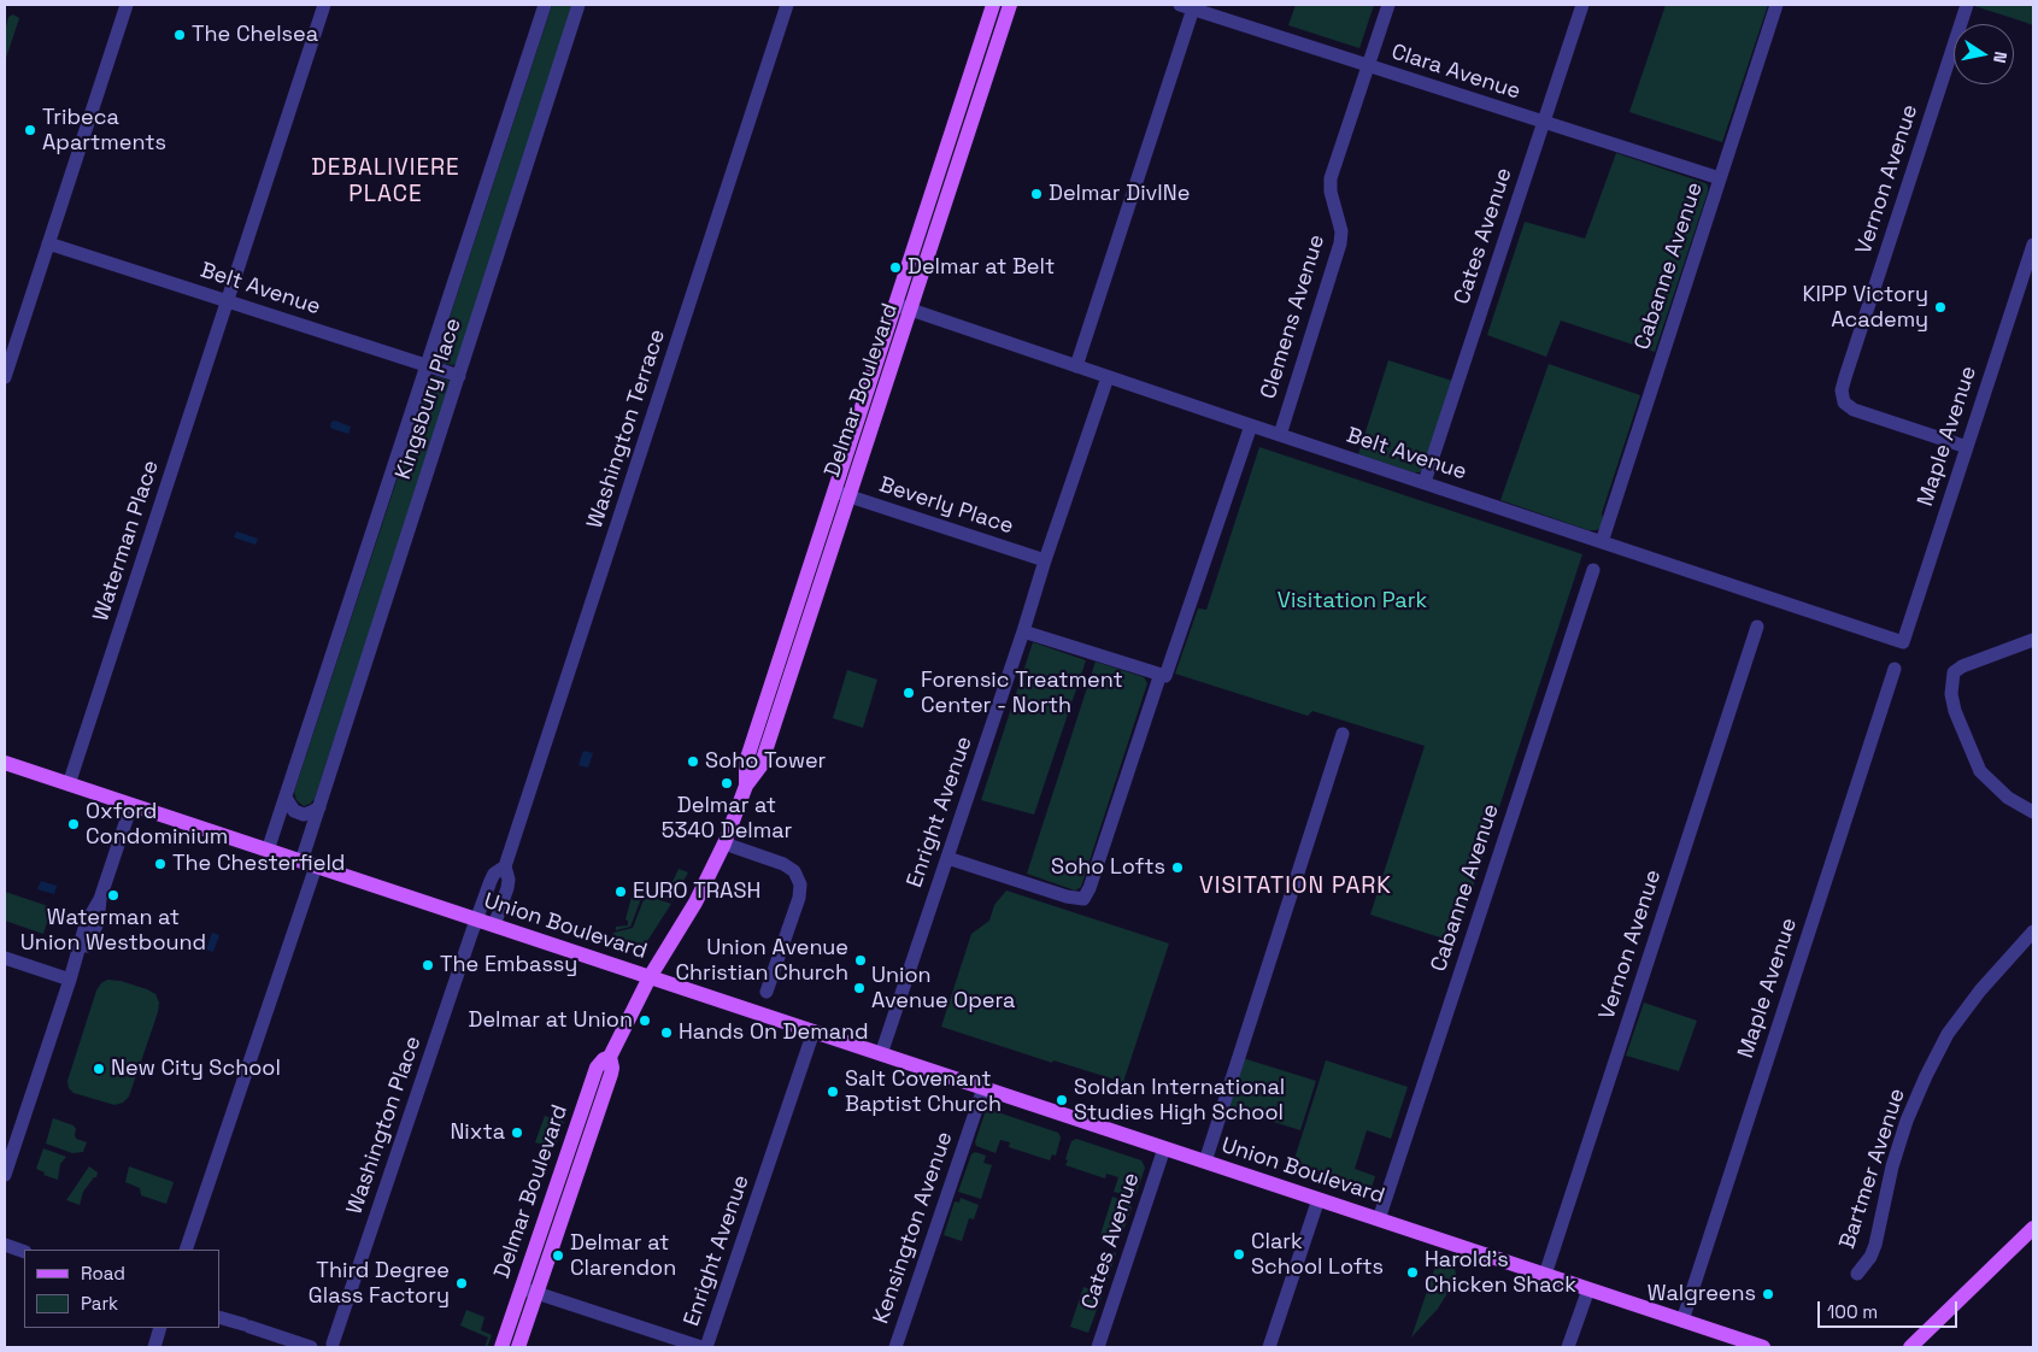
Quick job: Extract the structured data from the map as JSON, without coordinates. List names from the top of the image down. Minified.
{"streets":{"main road":["Delmar Boulevard","Union Boulevard"],"street":["Clara Avenue","Vernon Avenue","Cates Avenue","Cabanne Avenue","Belt Avenue","Clemens Avenue","Kingsbury Place","Washington Terrace","Maple Avenue","Beverly Place","Waterman Place","Enright Avenue","Washington Place","Bartmer Avenue","Kensington Avenue"]},"crossings":[["Clara Avenue","Cates Avenue"],["Clara Avenue","Cabanne Avenue"],["Clara Avenue","Clemens Avenue"],["Vernon Avenue","Maple Avenue"],["Vernon Avenue","Union Boulevard"],["Cates Avenue","Belt Avenue"],["Cates Avenue","Union Boulevard"],["Cabanne Avenue","Belt Avenue"],["Cabanne Avenue","Union Boulevard"],["Belt Avenue","Clemens Avenue"],["Belt Avenue","Delmar Boulevard"],["Belt Avenue","Kingsbury Place"],["Belt Avenue","Maple Avenue"],["Belt Avenue","Waterman Place"],["Belt Avenue","Enright Avenue"],["Clemens Avenue","Enright Avenue"],["Delmar Boulevard","Beverly Place"],["Delmar Boulevard","Union Boulevard"],["Kingsbury Place","Union Boulevard"],["Washington Terrace","Washington Place"],["Maple Avenue","Union Boulevard"],["Beverly Place","Enright Avenue"],["Waterman Place","Union Boulevard"],["Enright Avenue","Union Boulevard"],["Union Boulevard","Washington Place"],["Union Boulevard","Kensington Avenue"]],"districts":["DEBALIVIERE PLACE","VISITATION PARK"],"parks":["Visitation Park"],"places":["The Chelsea","Tribeca Apartments","Delmar DivINe","Delmar at Belt","KIPP Victory Academy","Forensic Treatment Center - North","Soho Tower","Delmar at 5340 Delmar","Oxford Condominium","The Chesterfield","Soho Lofts","EURO TRASH","Waterman at Union Westbound","Union Avenue Christian Church","The Embassy","Union Avenue Opera","Delmar at Union","Hands On Demand","New City School","Salt Covenant Baptist Church","Soldan International Studies High School","Nixta","Clark School Lofts","Delmar at Clarendon","Harold's Chicken Shack","Third Degree Glass Factory","Walgreens"],"legend":["Road","Park"],"scale_bar":"100 m","north":"right"}
